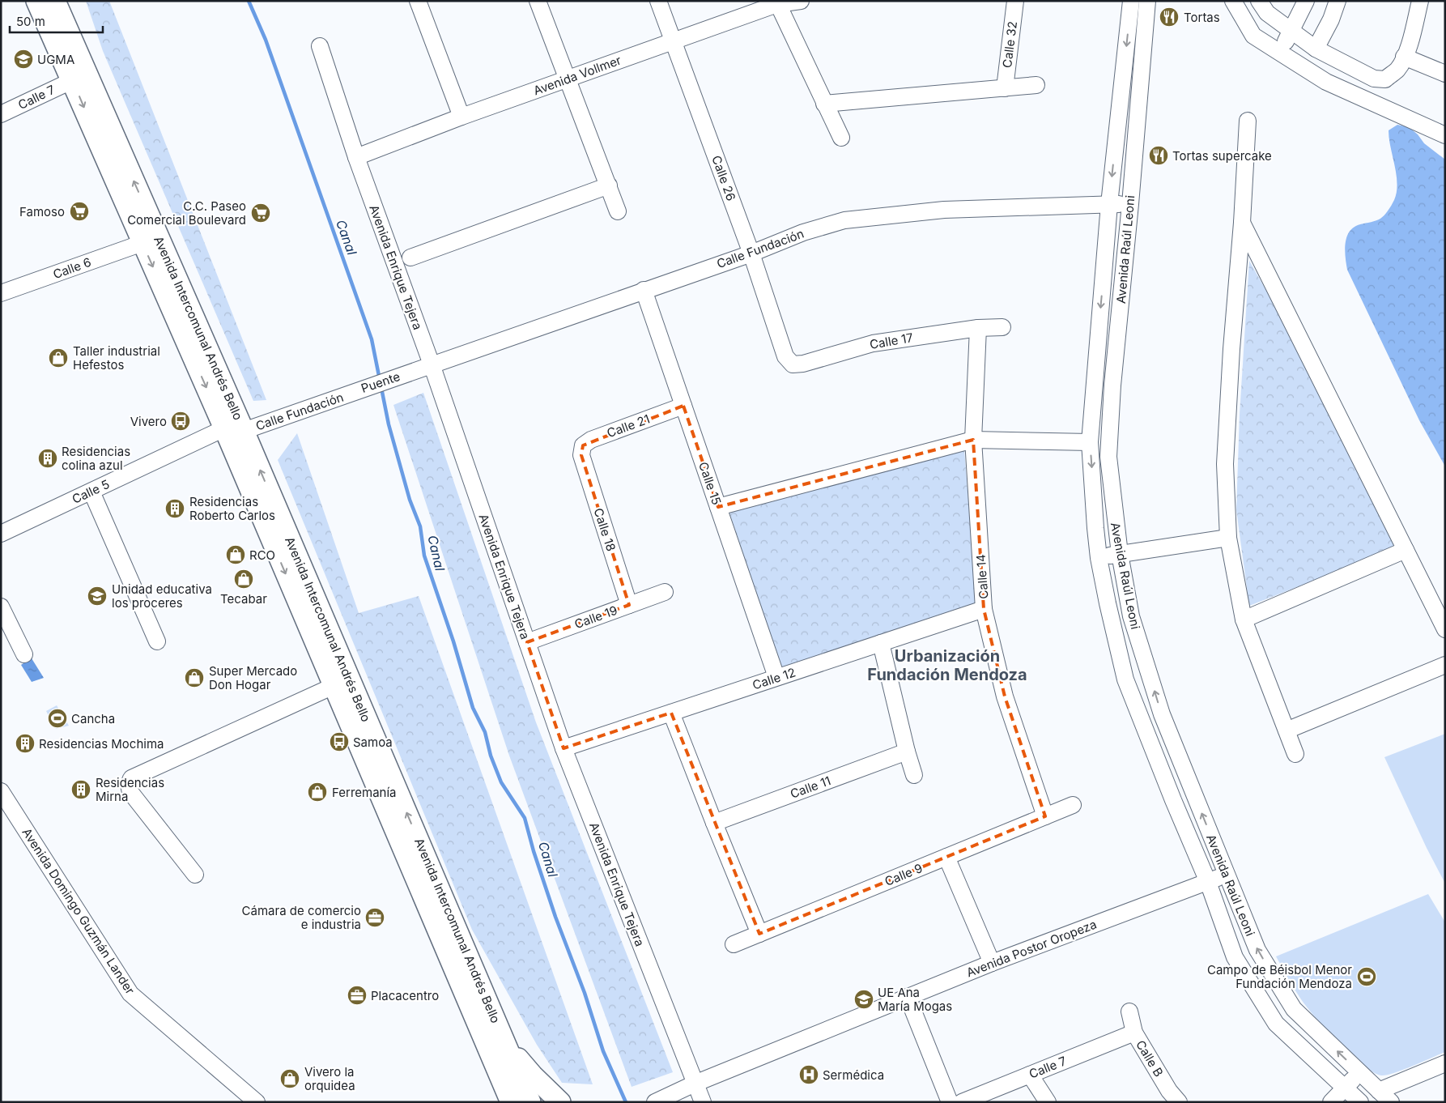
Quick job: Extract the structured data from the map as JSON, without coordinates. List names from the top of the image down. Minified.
{"streets":{"main road":["Avenida Intercomunal Andrés Bello"],"street":["Calle 32","Avenida Vollmer","Calle 7","Calle 26","Calle Fundación","Avenida Raúl Leoni","Avenida Enrique Tejera","Calle 6","Calle 17","Puente","Calle 21","Calle 15","Calle 5","Calle 18","Calle 14","Calle 19","Calle 12","Calle 11","Calle 9","Avenida Domingo Guzmán Lander","Avenida Postor Oropeza","Calle B"]},"crossings":[["Avenida Vollmer","Calle 26"],["Avenida Vollmer","Avenida Enrique Tejera"],["Calle 7","Avenida Intercomunal Andrés Bello"],["Calle 7","Calle B"],["Calle 26","Calle Fundación"],["Calle 26","Calle 17"],["Calle Fundación","Avenida Raúl Leoni"],["Calle Fundación","Avenida Enrique Tejera"],["Calle Fundación","Avenida Intercomunal Andrés Bello"],["Calle Fundación","Puente"],["Calle Fundación","Calle 15"],["Calle Fundación","Calle 5"],["Avenida Raúl Leoni","Avenida Postor Oropeza"],["Avenida Enrique Tejera","Calle 19"],["Avenida Enrique Tejera","Calle 12"],["Avenida Enrique Tejera","Avenida Postor Oropeza"],["Calle 6","Avenida Intercomunal Andrés Bello"],["Avenida Intercomunal Andrés Bello","Calle 5"],["Calle 17","Calle 14"],["Calle 21","Calle 15"],["Calle 21","Calle 18"],["Calle 15","Calle 12"],["Calle 18","Calle 19"],["Calle 14","Calle 12"],["Calle 14","Calle 9"]],"districts":["Urbanización Fundación Mendoza"],"water":["Canal"],"places":{"restaurant":["Tortas","Tortas supercake"],"school or university":["UGMA","Unidad educativa los proceres","UE Ana María Mogas"],"supermarket":["Famoso","C.C. Paseo Comercial Boulevard"],"shop":["Taller industrial Hefestos","RCO","Tecabar","Super Mercado Don Hogar","Ferremanía","Vivero la orquidea"],"bus stop":["Vivero","Samoa"],"building":["Residencias colina azul","Residencias Roberto Carlos","Residencias Mochima","Residencias Mirna"],"sports":["Cancha","Campo de Béisbol Menor Fundación Mendoza"],"office":["Cámara de comercio e industria","Placacentro"],"hospital":["Sermédica"]},"scale_bar":"50 m"}
